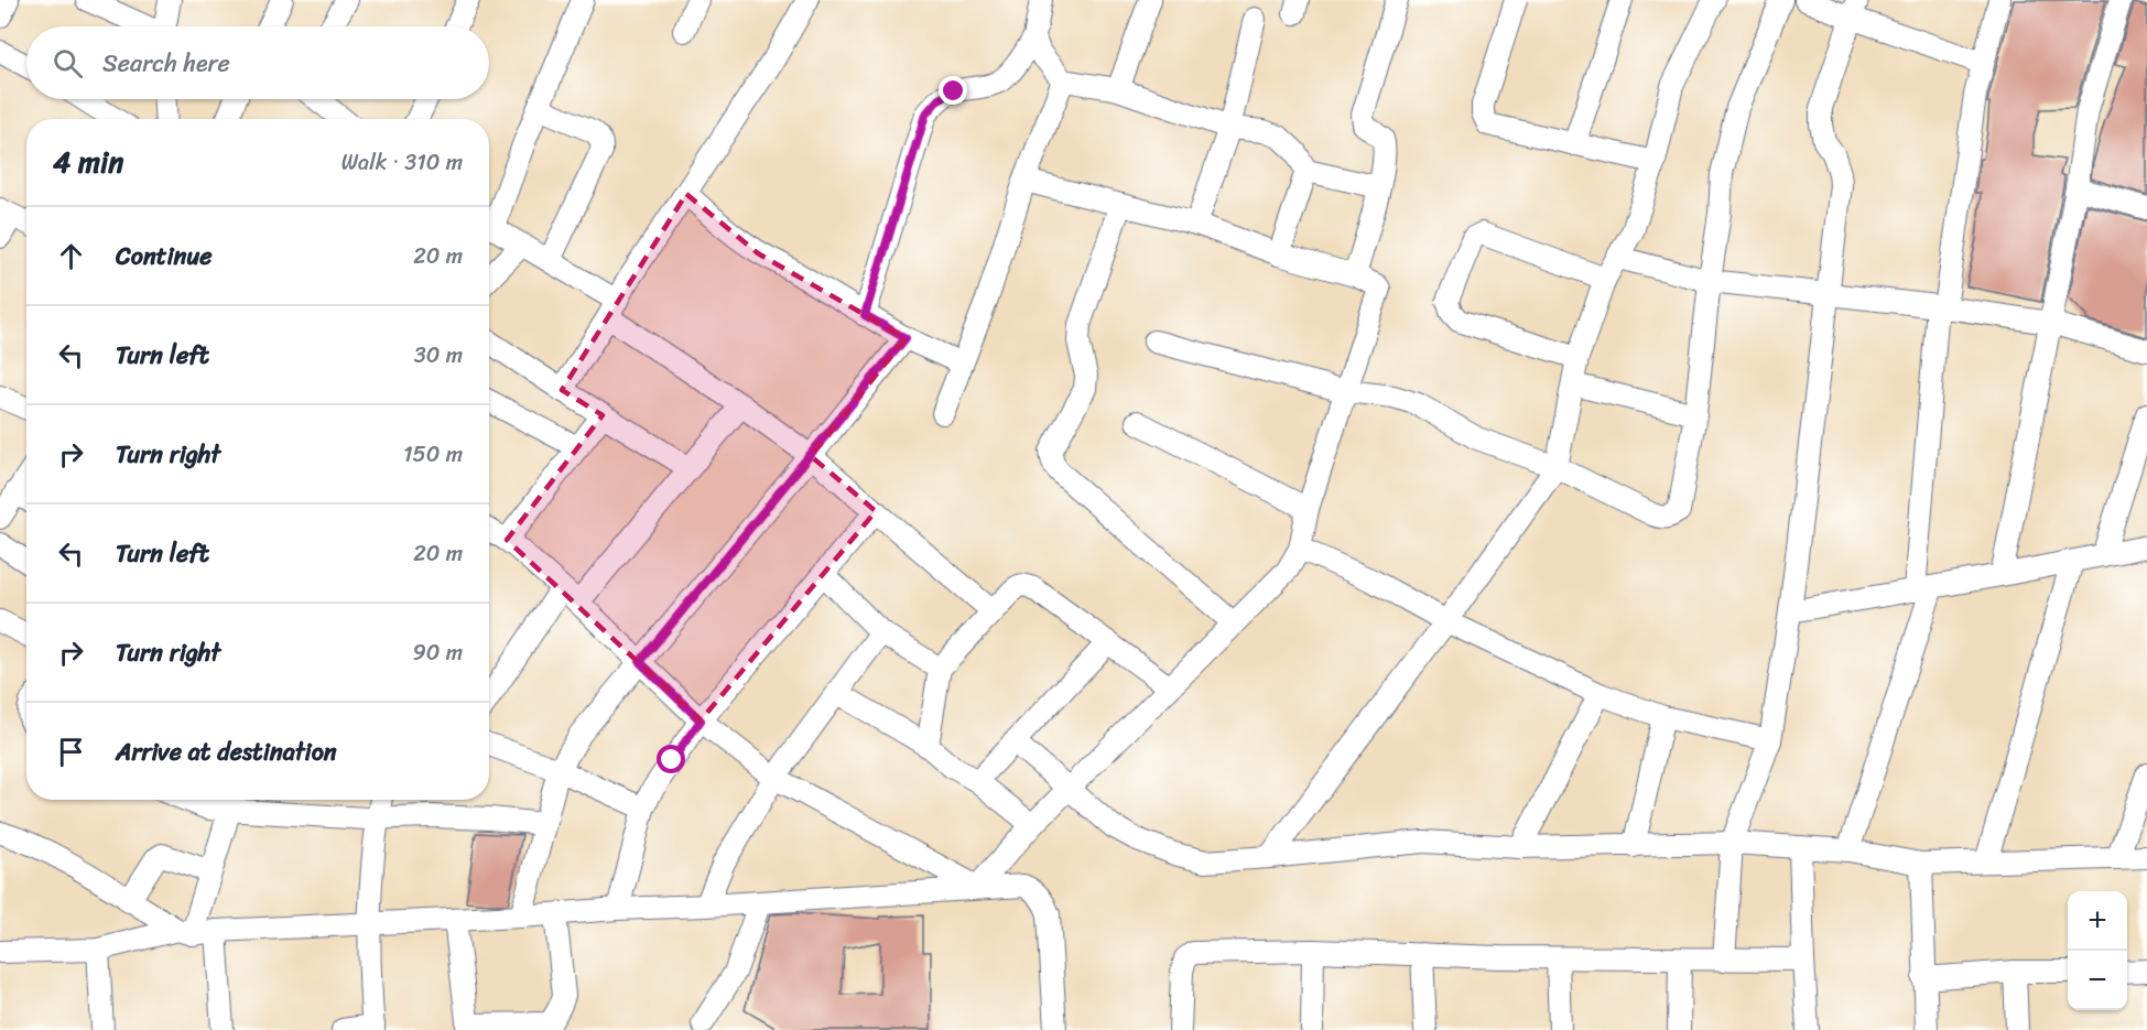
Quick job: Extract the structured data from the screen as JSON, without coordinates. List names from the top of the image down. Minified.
{"page":{"search":"Search here","heading":["4 min","Walk · 310 m"],"list":[["Continue","20 m"],["Turn left","30 m"],["Turn right","150 m"],["Turn left","20 m"],["Turn right","90 m"],"Arrive at destination"],"map_buttons":["+","−"]}}
